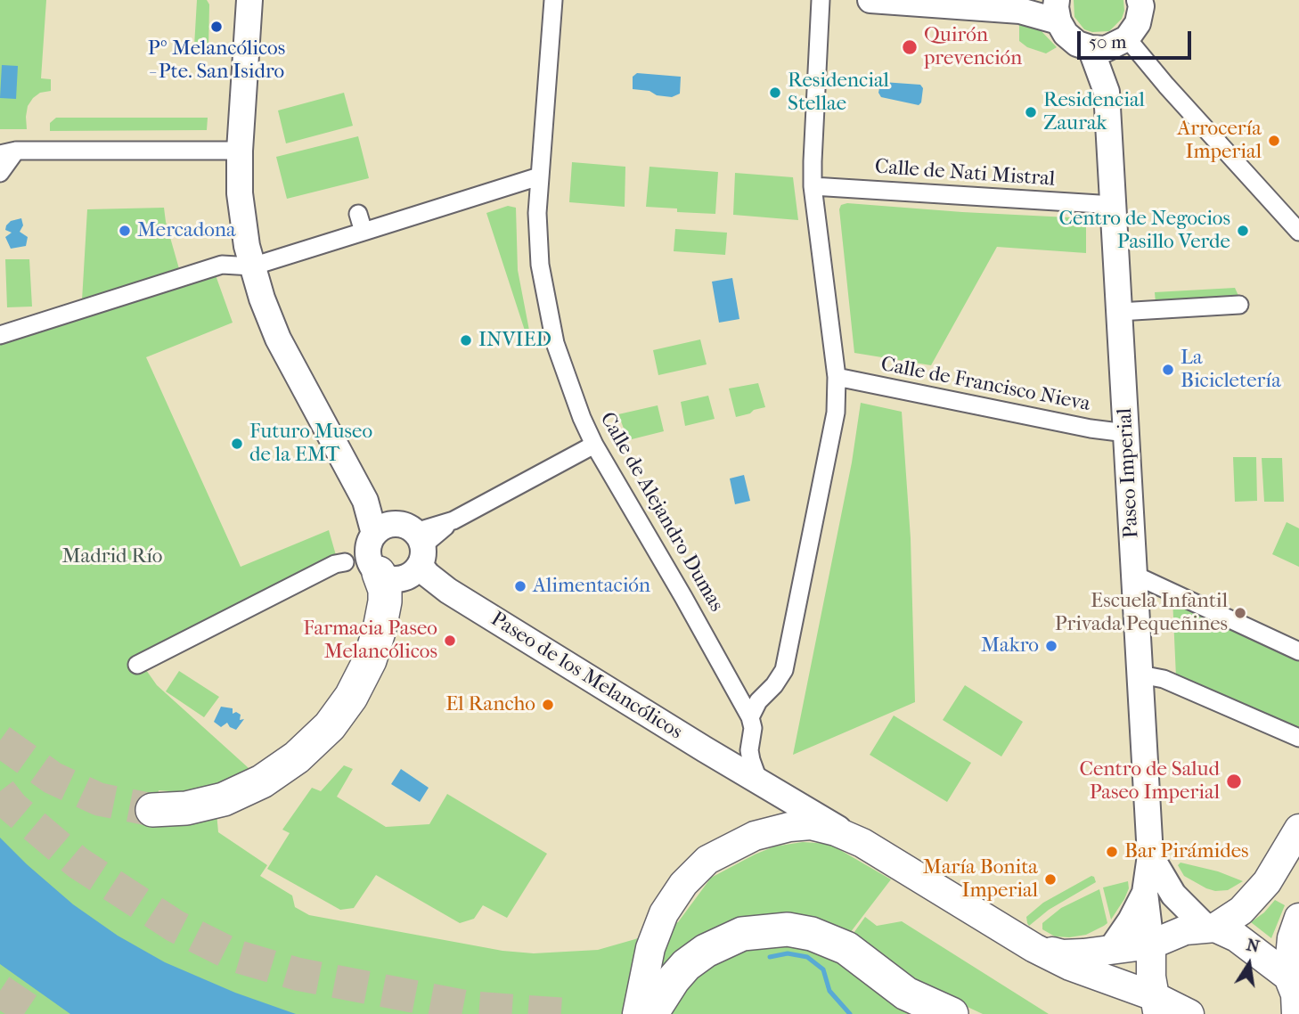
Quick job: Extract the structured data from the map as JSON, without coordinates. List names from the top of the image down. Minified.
{"streets":{"street":["Calle de Nati Mistral","Calle de Francisco Nieva","Paseo Imperial","Calle de Alejandro Dumas","Paseo de los Melancólicos"]},"crossings":[["Calle de Nati Mistral","Paseo Imperial"],["Calle de Francisco Nieva","Paseo Imperial"],["Calle de Alejandro Dumas","Paseo de los Melancólicos"]],"parks":["Madrid Río"],"places":["Pº Melancólicos - Pte. San Isidro","Quirón prevención","Residencial Stellae","Residencial Zaurak","Arrocería Imperial","Mercadona","Centro de Negocios Pasillo Verde","INVIED","La Bicicletería","Futuro Museo de la EMT","Alimentación","Escuela Infantil Privada Pequeñines","Farmacia Paseo Melancólicos","Makro","El Rancho","Centro de Salud Paseo Imperial","Bar Pirámides","María Bonita Imperial"],"scale_bar":"50 m","north":"top"}
